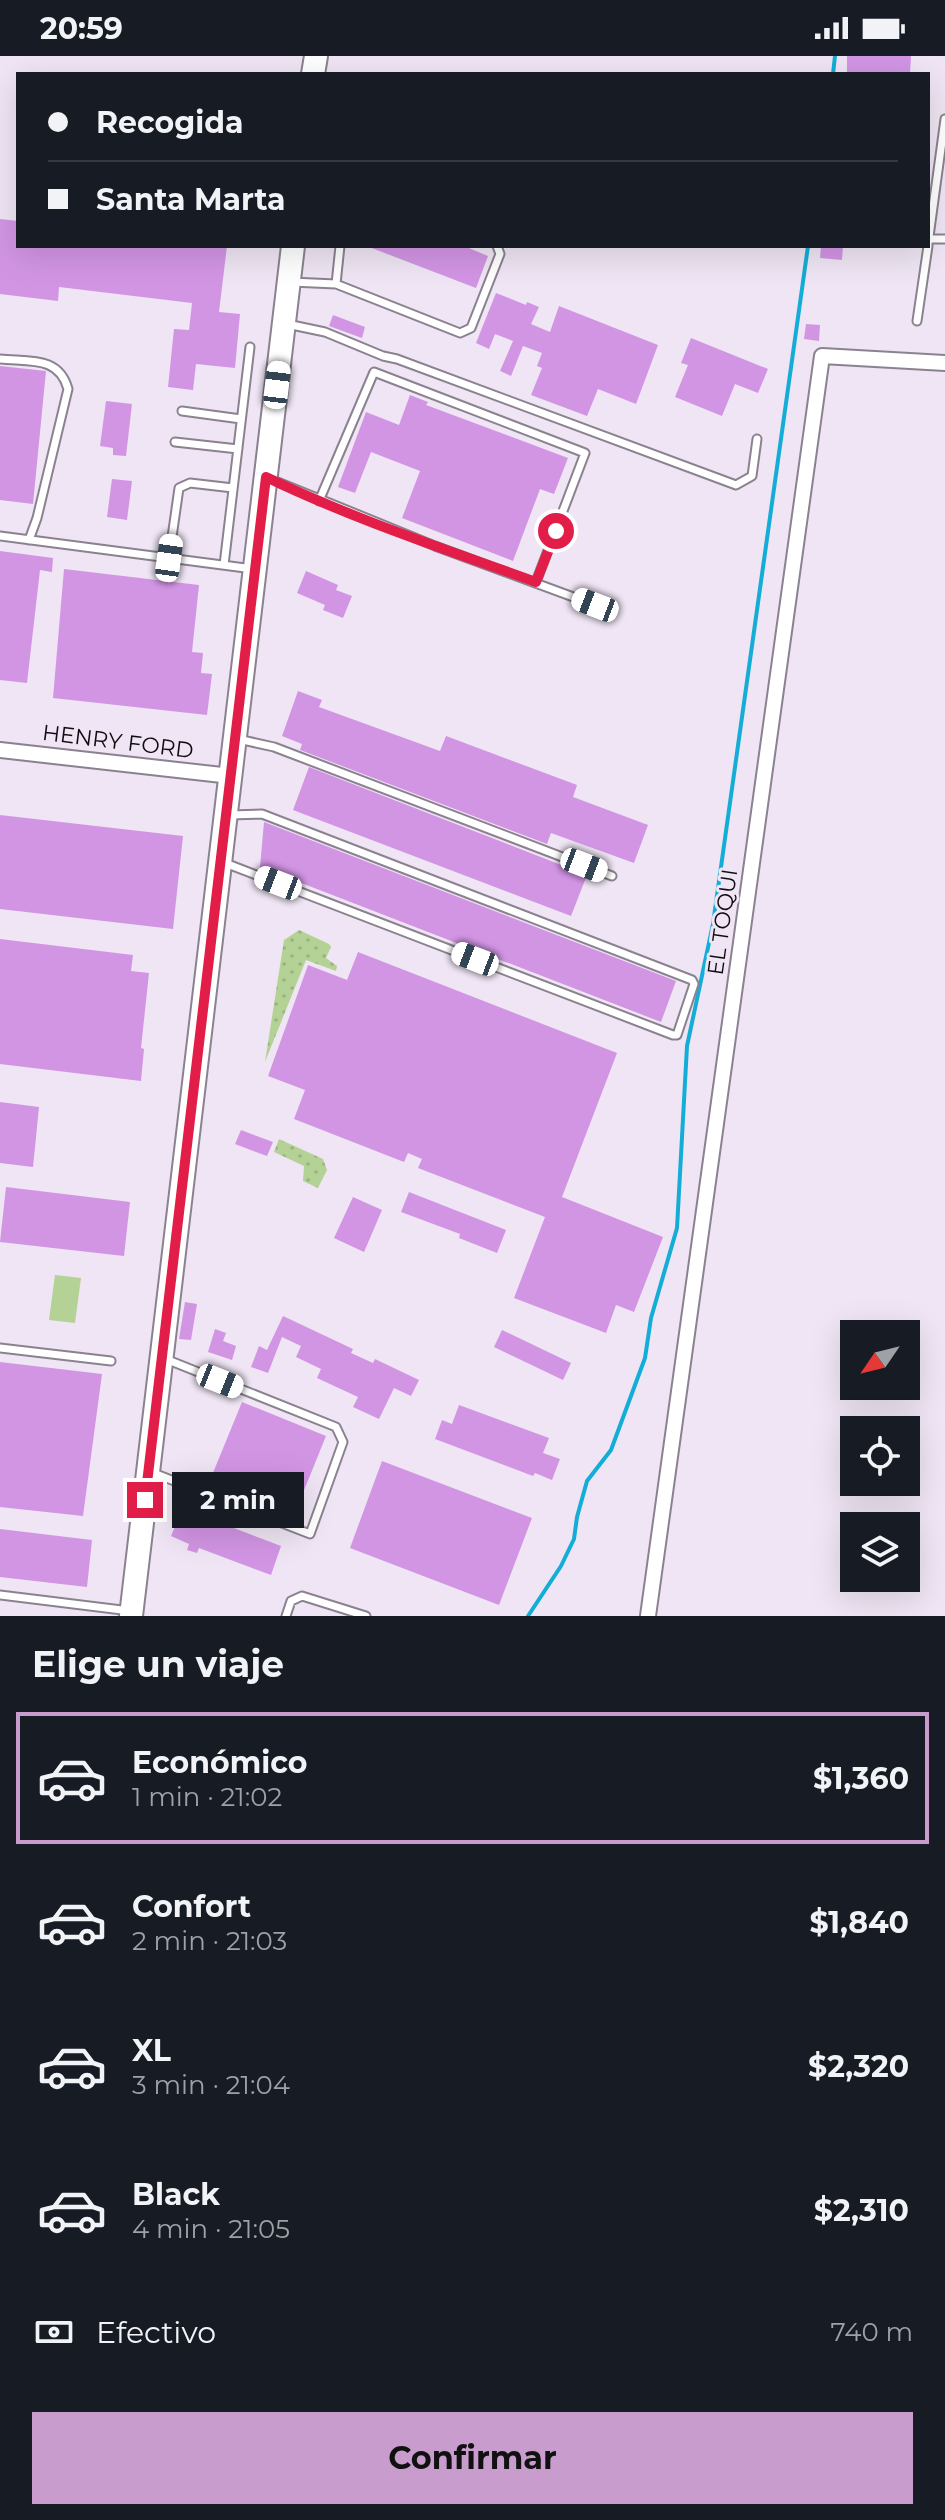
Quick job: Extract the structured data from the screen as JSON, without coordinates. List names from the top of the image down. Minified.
{"streets":{"street":["HENRY FORD","EL TOQUI"]},"north":"bottom left","page":{"status":"20:59","banner":["Recogida","Santa Marta"],"bubble":"2 min","heading":"Elige un viaje","list":[{"name":"Económico","note":"1 min · 21:02","value":"$1,360"},{"name":"Confort","note":"2 min · 21:03","value":"$1,840"},{"name":"XL","note":"3 min · 21:04","value":"$2,320"},{"name":"Black","note":"4 min · 21:05","value":"$2,310"}],"pay":["Efectivo","740 m"],"buttons":"Confirmar"}}
